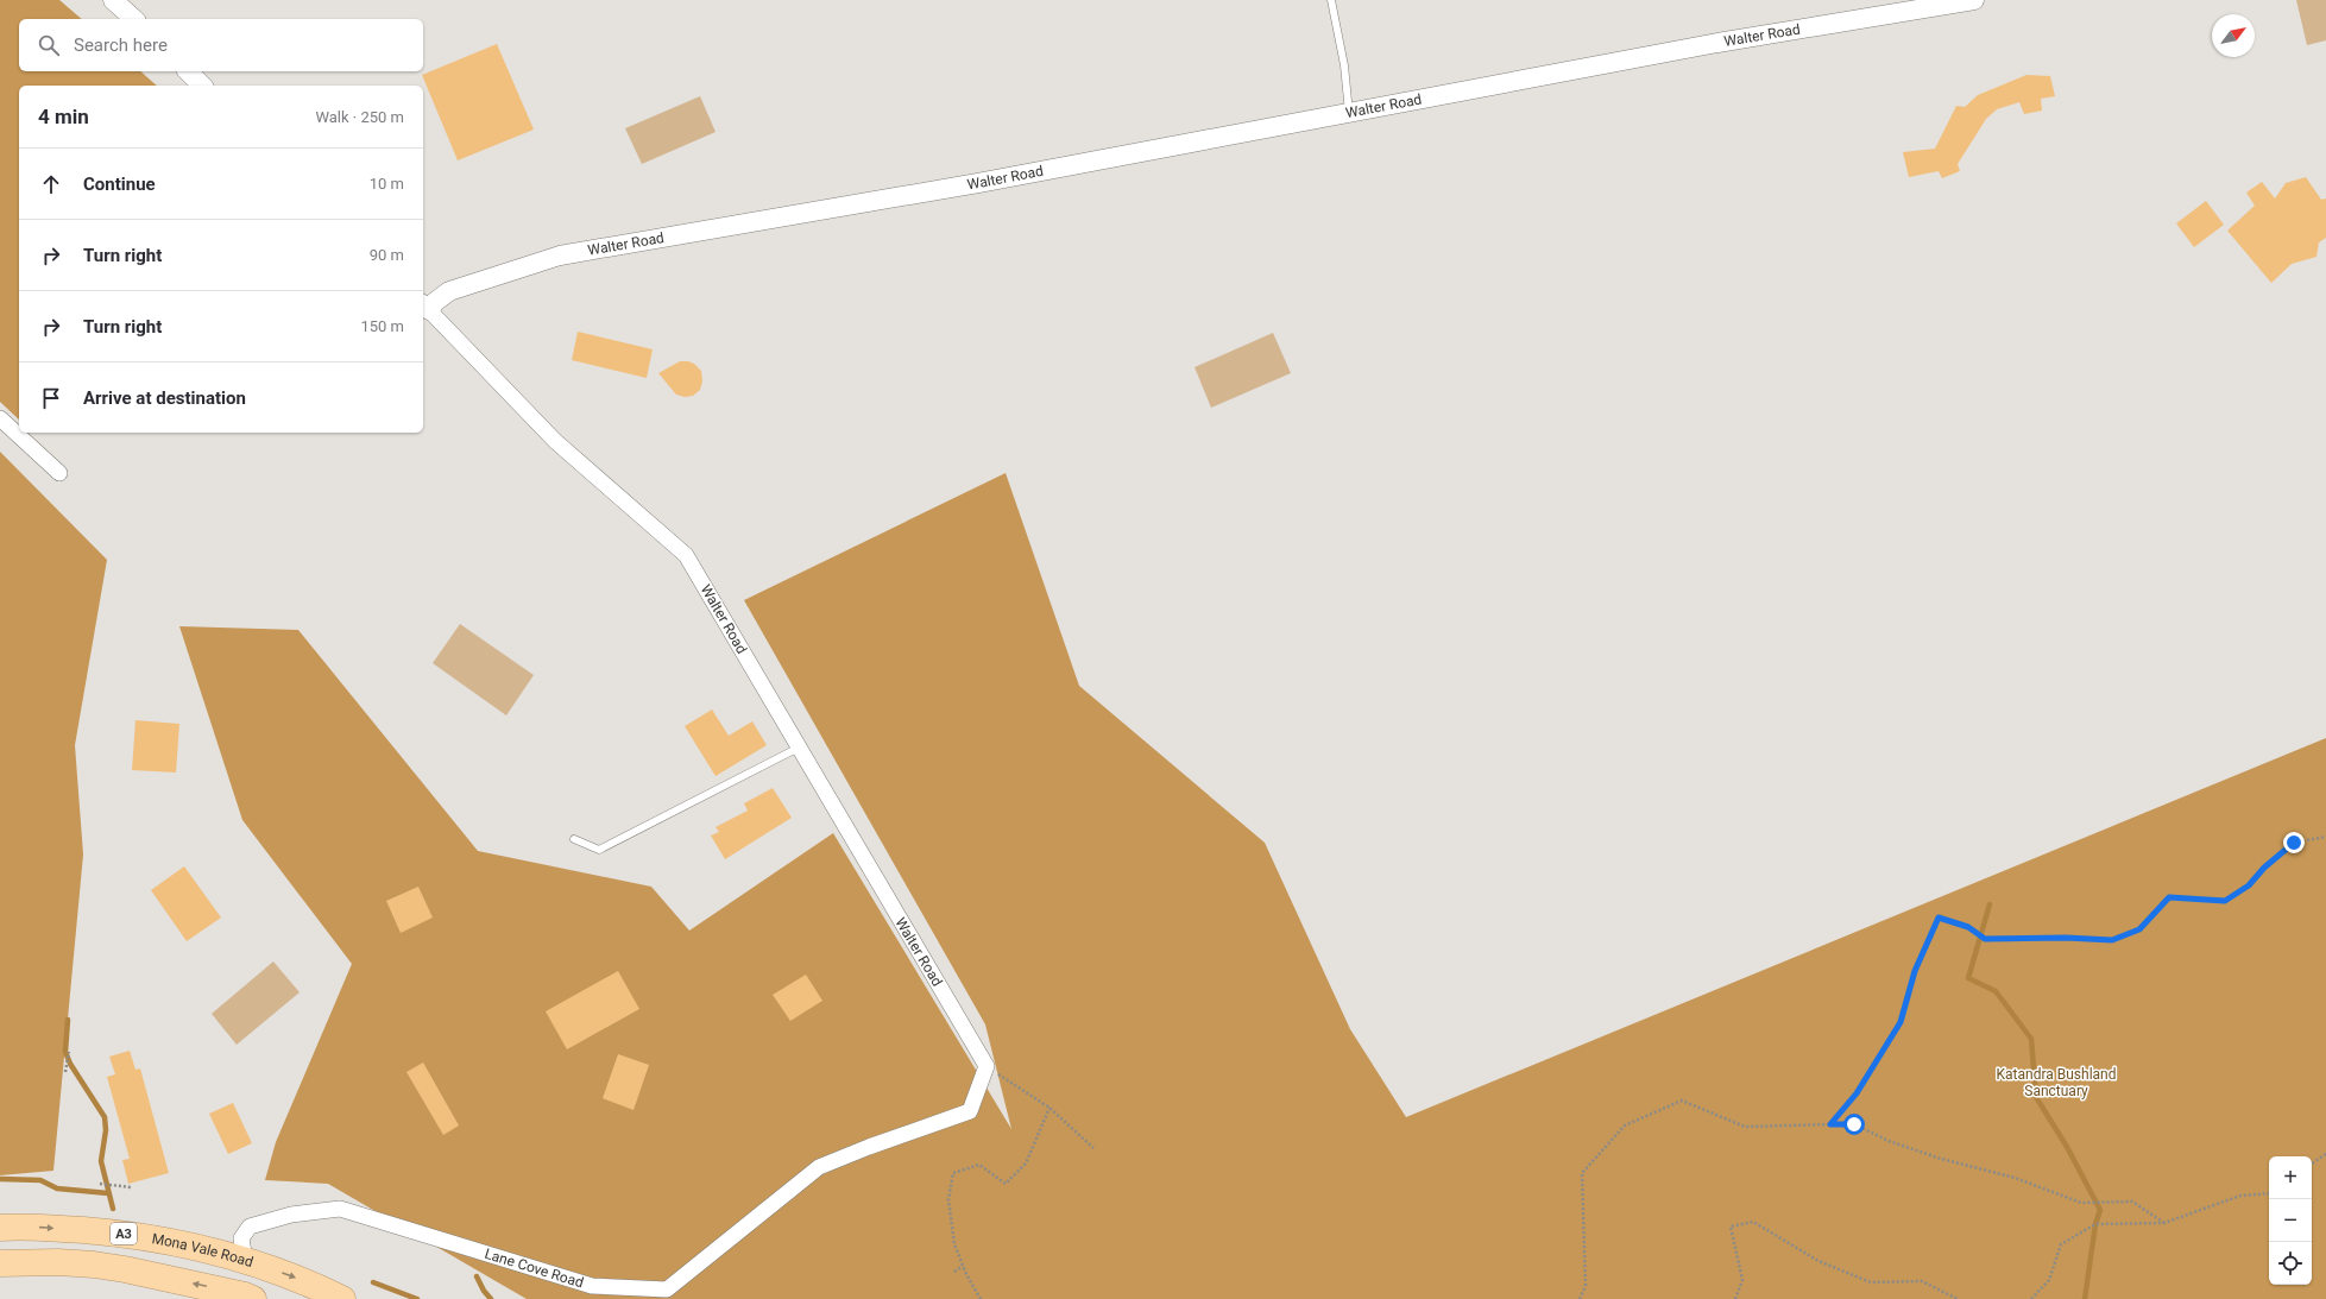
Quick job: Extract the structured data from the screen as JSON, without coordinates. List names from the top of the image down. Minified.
{"streets":{"highway":["A3","Mona Vale Road"],"street":["Walter Road","Lane Cove Road"]},"crossings":[["Walter Road","Lane Cove Road"],["Mona Vale Road","Lane Cove Road"]],"parks":["Katandra Bushland Sanctuary"],"north":"top right","page":{"search":"Search here","heading":["4 min","Walk · 250 m"],"list":[["Continue","10 m"],["Turn right","90 m"],["Turn right","150 m"],"Arrive at destination"],"map_buttons":["+","−"]}}
